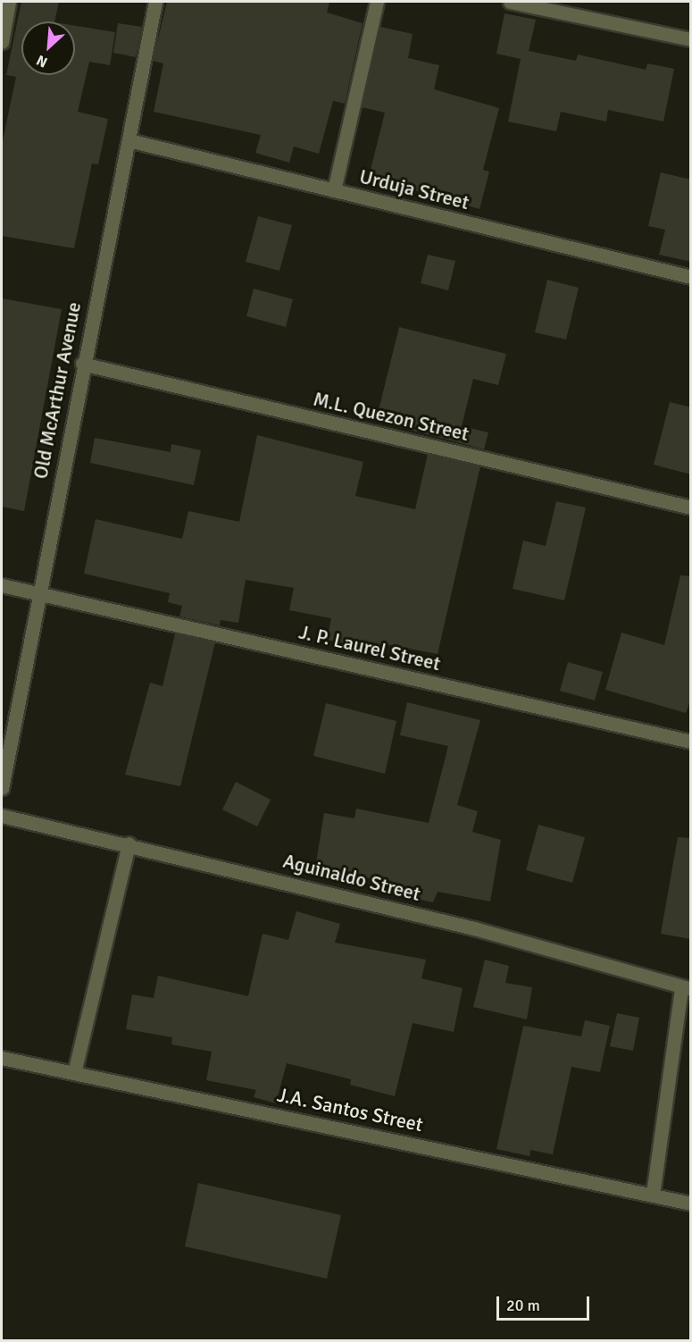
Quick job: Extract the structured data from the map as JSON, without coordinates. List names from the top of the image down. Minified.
{"streets":{"street":["Urduja Street","Old McArthur Avenue","M.L. Quezon Street","J. P. Laurel Street","Aguinaldo Street","J.A. Santos Street"]},"crossings":[["Urduja Street","Old McArthur Avenue"],["Old McArthur Avenue","M.L. Quezon Street"],["Old McArthur Avenue","J. P. Laurel Street"]],"scale_bar":"20 m","north":"bottom left"}
